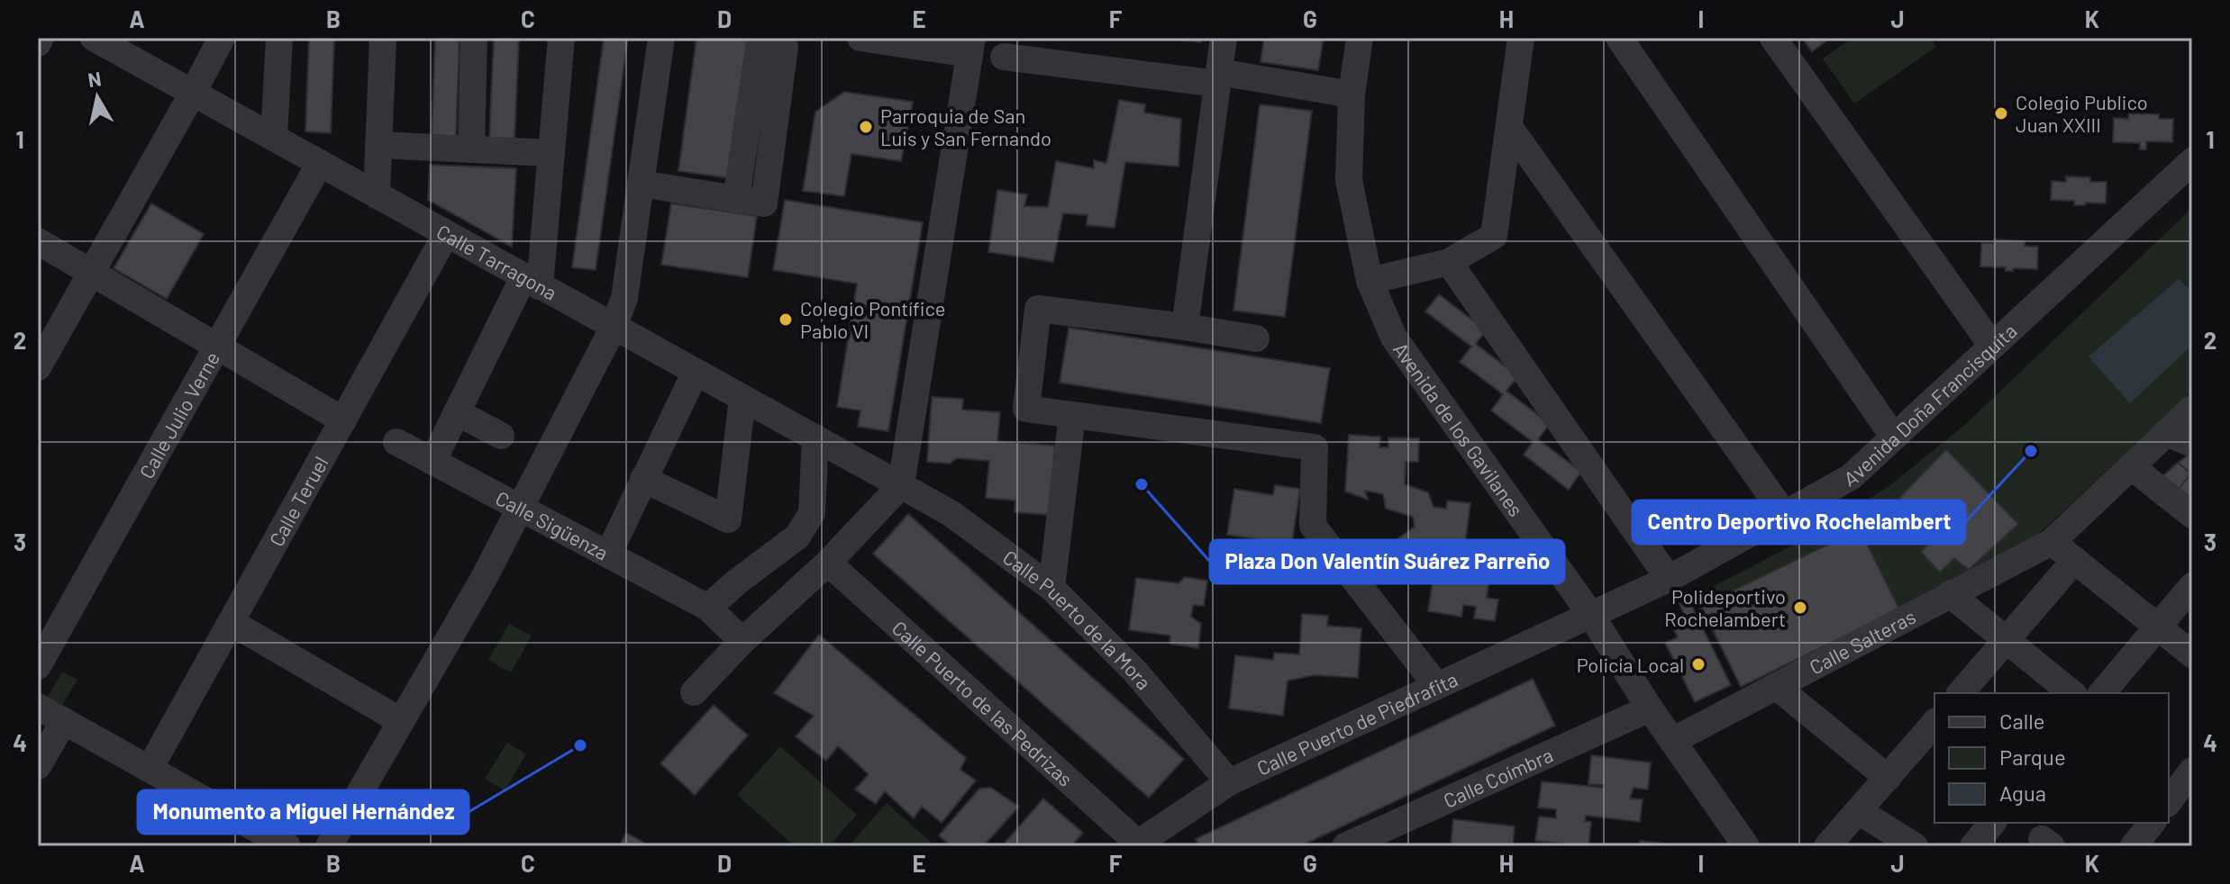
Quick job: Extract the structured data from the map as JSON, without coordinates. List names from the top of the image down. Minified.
{"streets":{"street":["Calle Tarragona","Avenida Doña Francisquita","Calle Julio Verne","Avenida de los Gavilanes","Calle Teruel","Calle Sigüenza","Calle Puerto de la Mora","Calle Salteras","Calle Puerto de las Pedrizas","Calle Puerto de Piedrafita","Calle Coímbra"]},"crossings":[["Calle Tarragona","Calle Julio Verne"],["Calle Tarragona","Calle Teruel"],["Calle Tarragona","Calle Puerto de la Mora"],["Avenida Doña Francisquita","Avenida de los Gavilanes"],["Avenida Doña Francisquita","Calle Puerto de Piedrafita"],["Avenida de los Gavilanes","Calle Salteras"],["Avenida de los Gavilanes","Calle Puerto de Piedrafita"],["Avenida de los Gavilanes","Calle Coímbra"],["Calle Puerto de la Mora","Calle Puerto de Piedrafita"],["Calle Puerto de las Pedrizas","Calle Puerto de Piedrafita"]],"places":["Colegio Publico Juan XXIII","Parroquia de San Luis y San Fernando","Colegio Pontífice Pablo VI","Centro Deportivo Rochelambert","Plaza Don Valentín Suárez Parreño","Polideportivo Rochelambert","Policía Local","Monumento a Miguel Hernández"],"legend":["Calle","Parque","Agua"],"north":"top","grid":{"columns":["A","B","C","D","E","F","G","H","I","J","K"],"rows":["1","2","3","4"]}}
